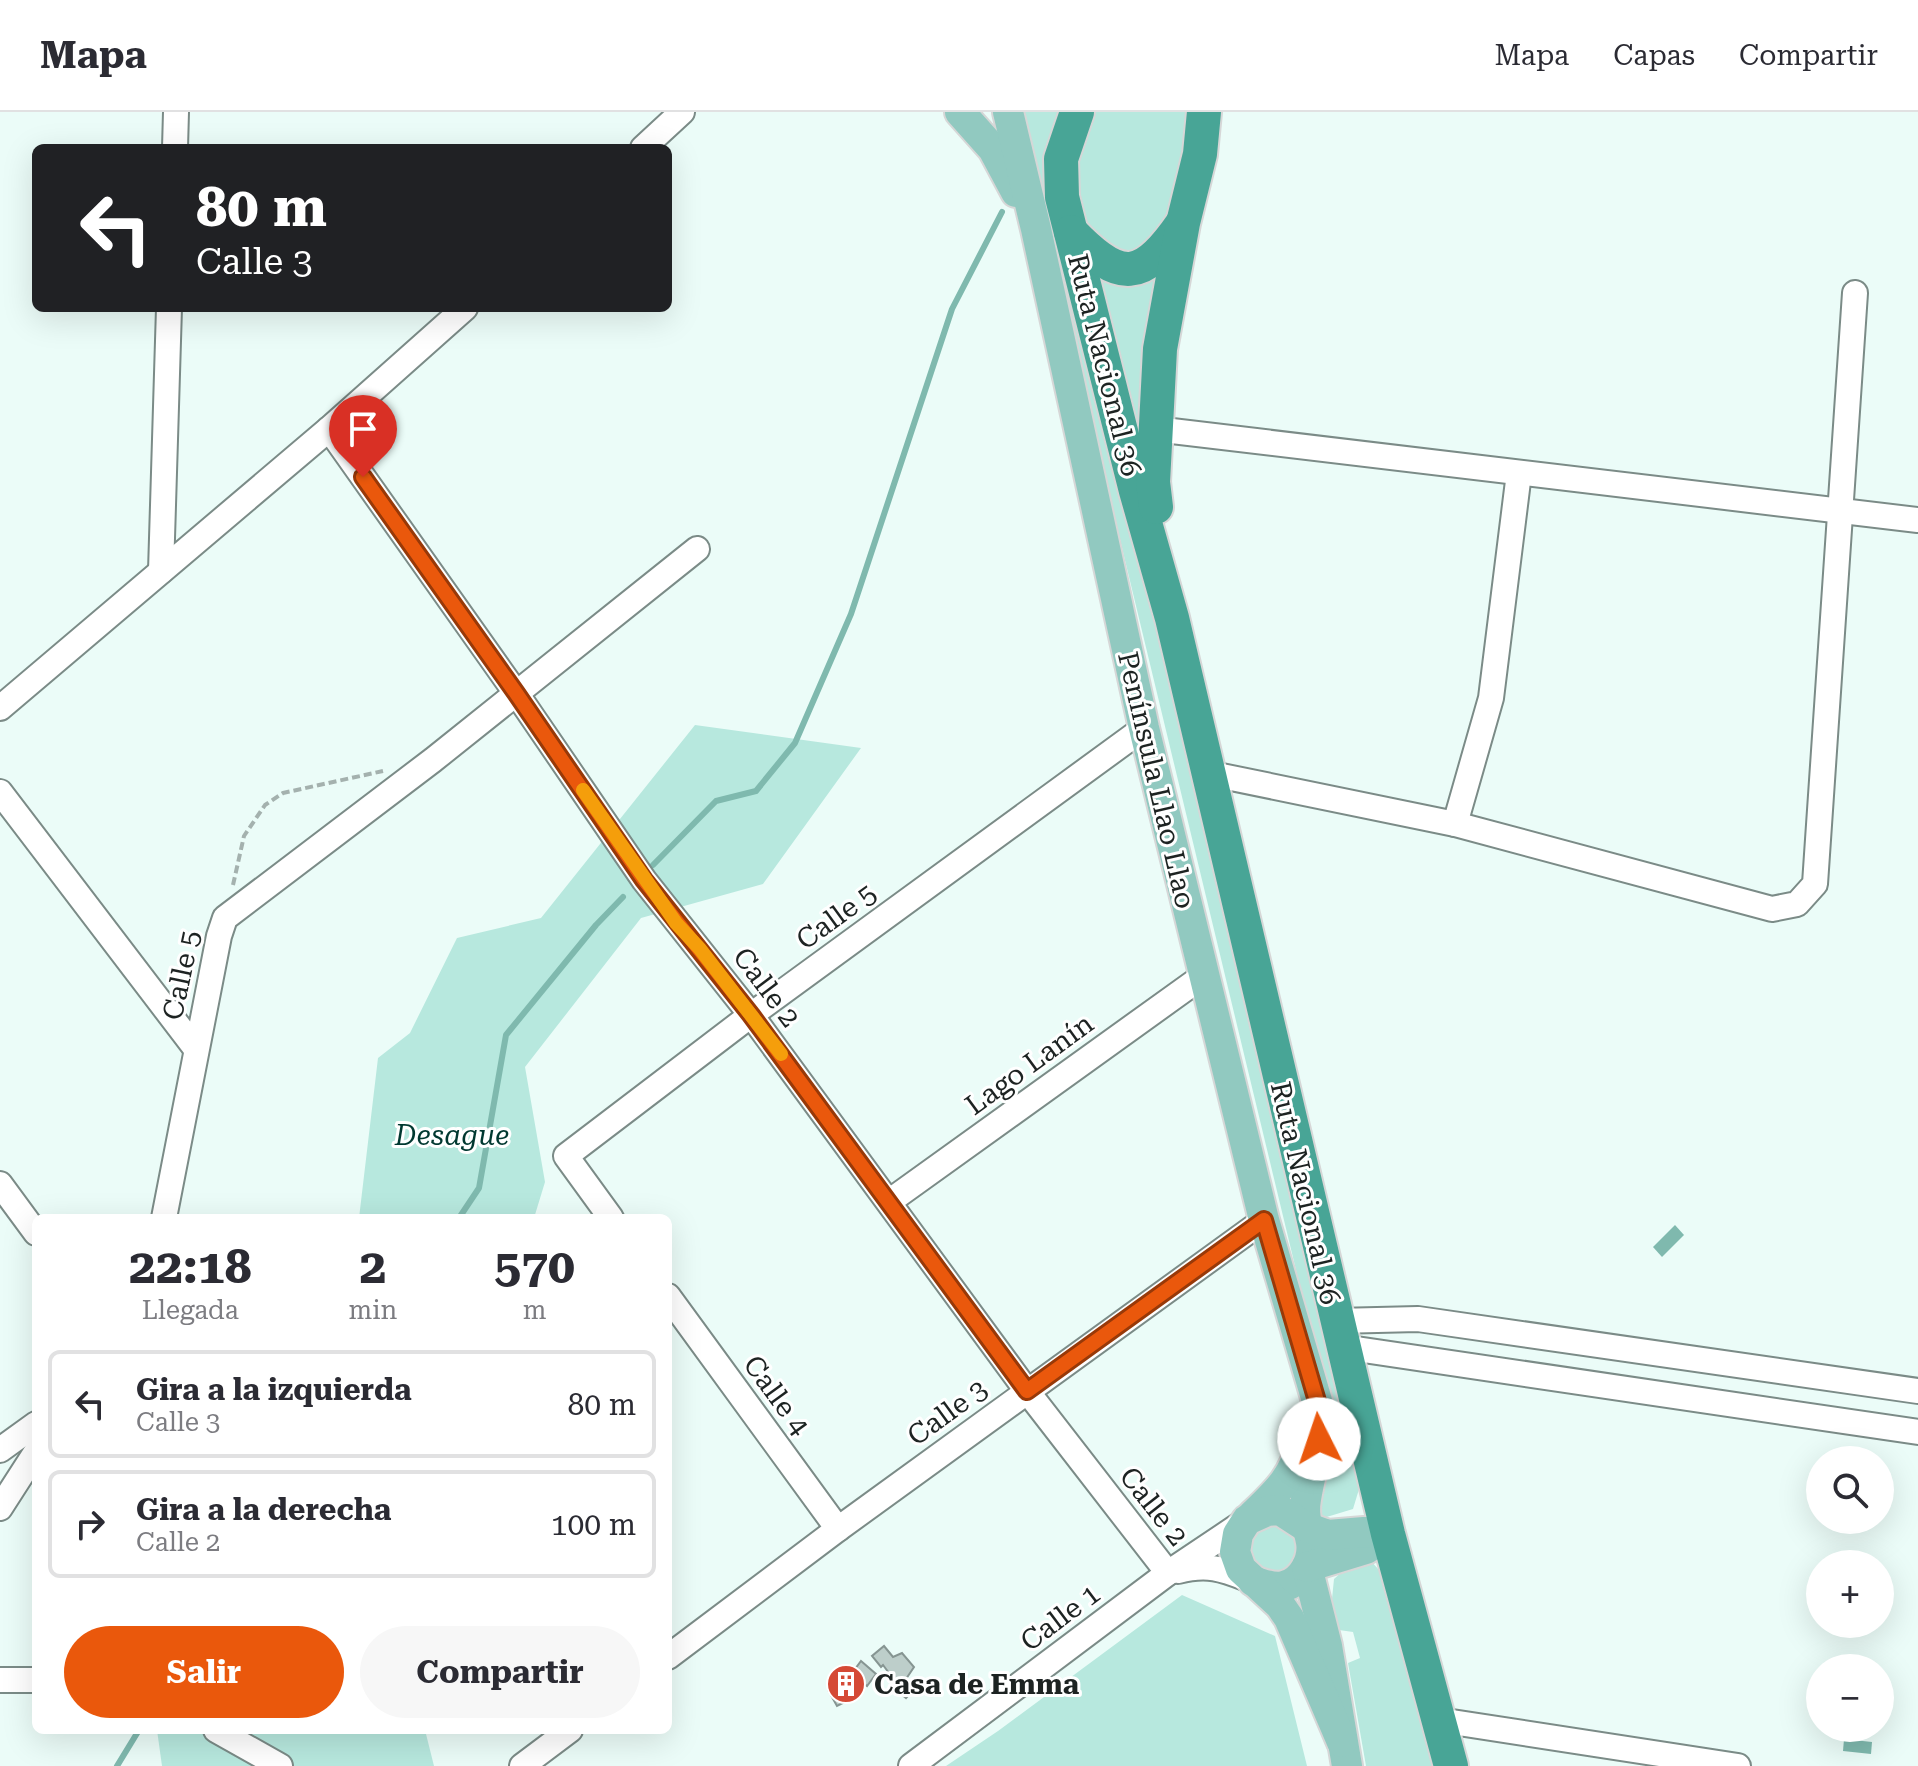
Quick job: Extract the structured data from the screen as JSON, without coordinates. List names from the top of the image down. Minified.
{"streets":{"highway":["Ruta Nacional 36"],"main road":["Península Llao Llao"],"street":["Calle 5","Calle 2","Lago Lanín","Calle 4","Calle 3","Calle 1"]},"crossings":[["Península Llao Llao","Calle 5"],["Península Llao Llao","Lago Lanín"],["Península Llao Llao","Calle 3"],["Península Llao Llao","Calle 1"],["Calle 5","Calle 2"],["Calle 2","Lago Lanín"],["Calle 2","Calle 3"],["Calle 2","Calle 1"],["Calle 4","Calle 3"]],"parks":["Desague"],"places":{"building":["Casa de Emma"]},"page":{"header":"Mapa","nav":["Mapa","Capas","Compartir"],"turn":["80 m","Calle 3"],"eta":["22:18","Llegada","2","min","570","m"],"list":[{"name":"Gira a la izquierda","note":"Calle 3","value":"80 m"},{"name":"Gira a la derecha","note":"Calle 2","value":"100 m"}],"map_buttons":["+","−"],"buttons":["Salir","Compartir"]}}
